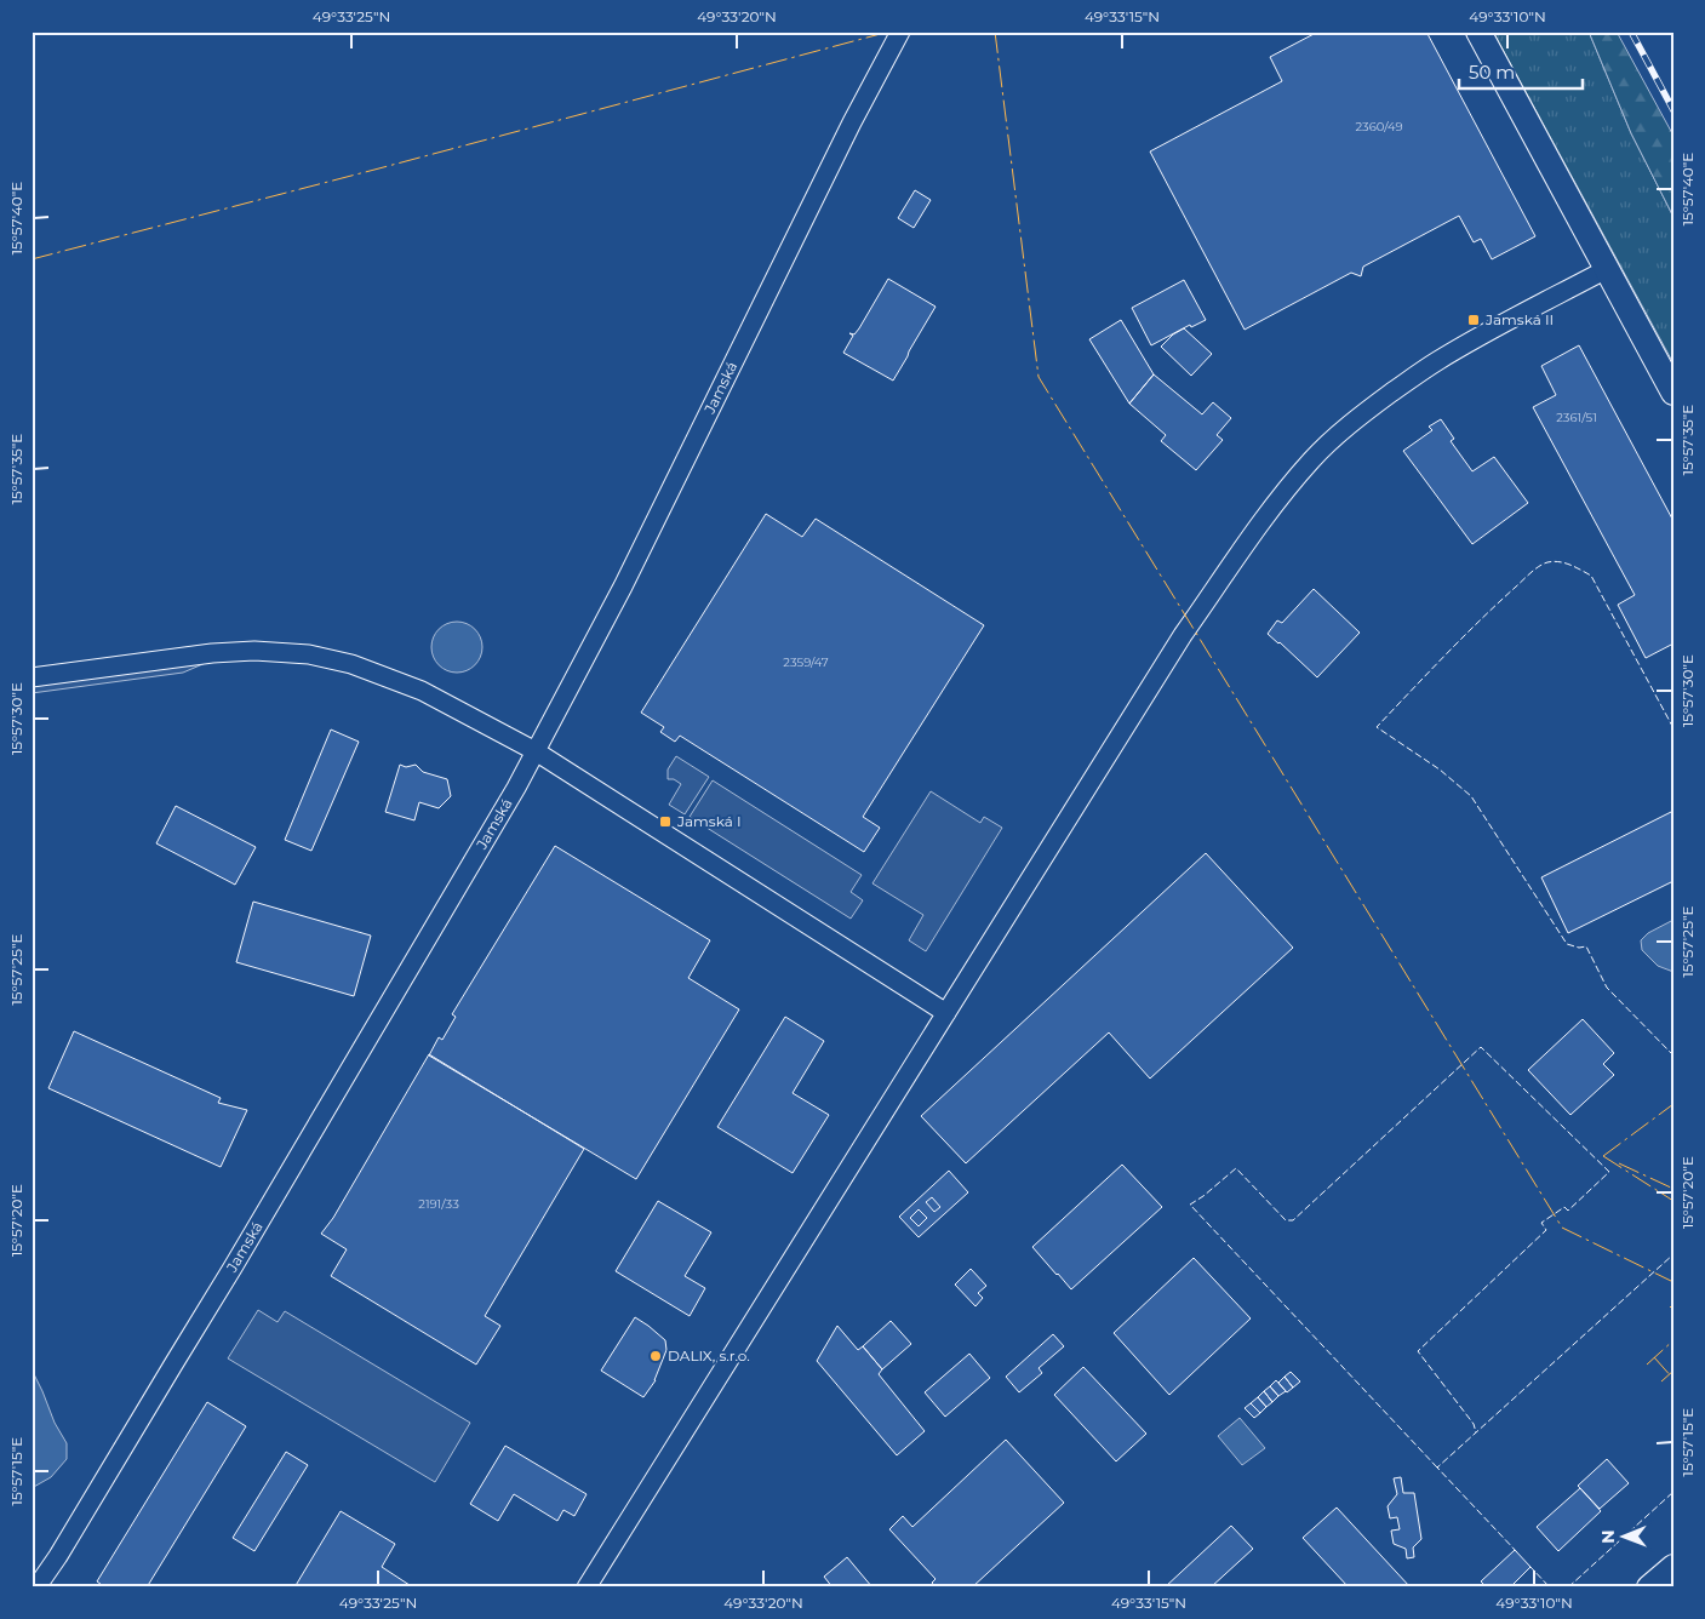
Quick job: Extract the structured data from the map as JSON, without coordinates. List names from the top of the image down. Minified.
{"streets":{"street":["Jamská"]},"places":{"transit":["Jamská II","Jamská I"],"other":["DALIX, s.r.o."]},"house_numbers":["2360/49","2361/51","2359/47","2191/33"],"scale_bar":"50 m","north":"left","coordinates":["49°33'25\"N","49°33'20\"N","49°33'15\"N","49°33'10\"N","15°57'40\"E","15°57'35\"E","15°57'30\"E","15°57'25\"E","15°57'20\"E","15°57'15\"E"]}
